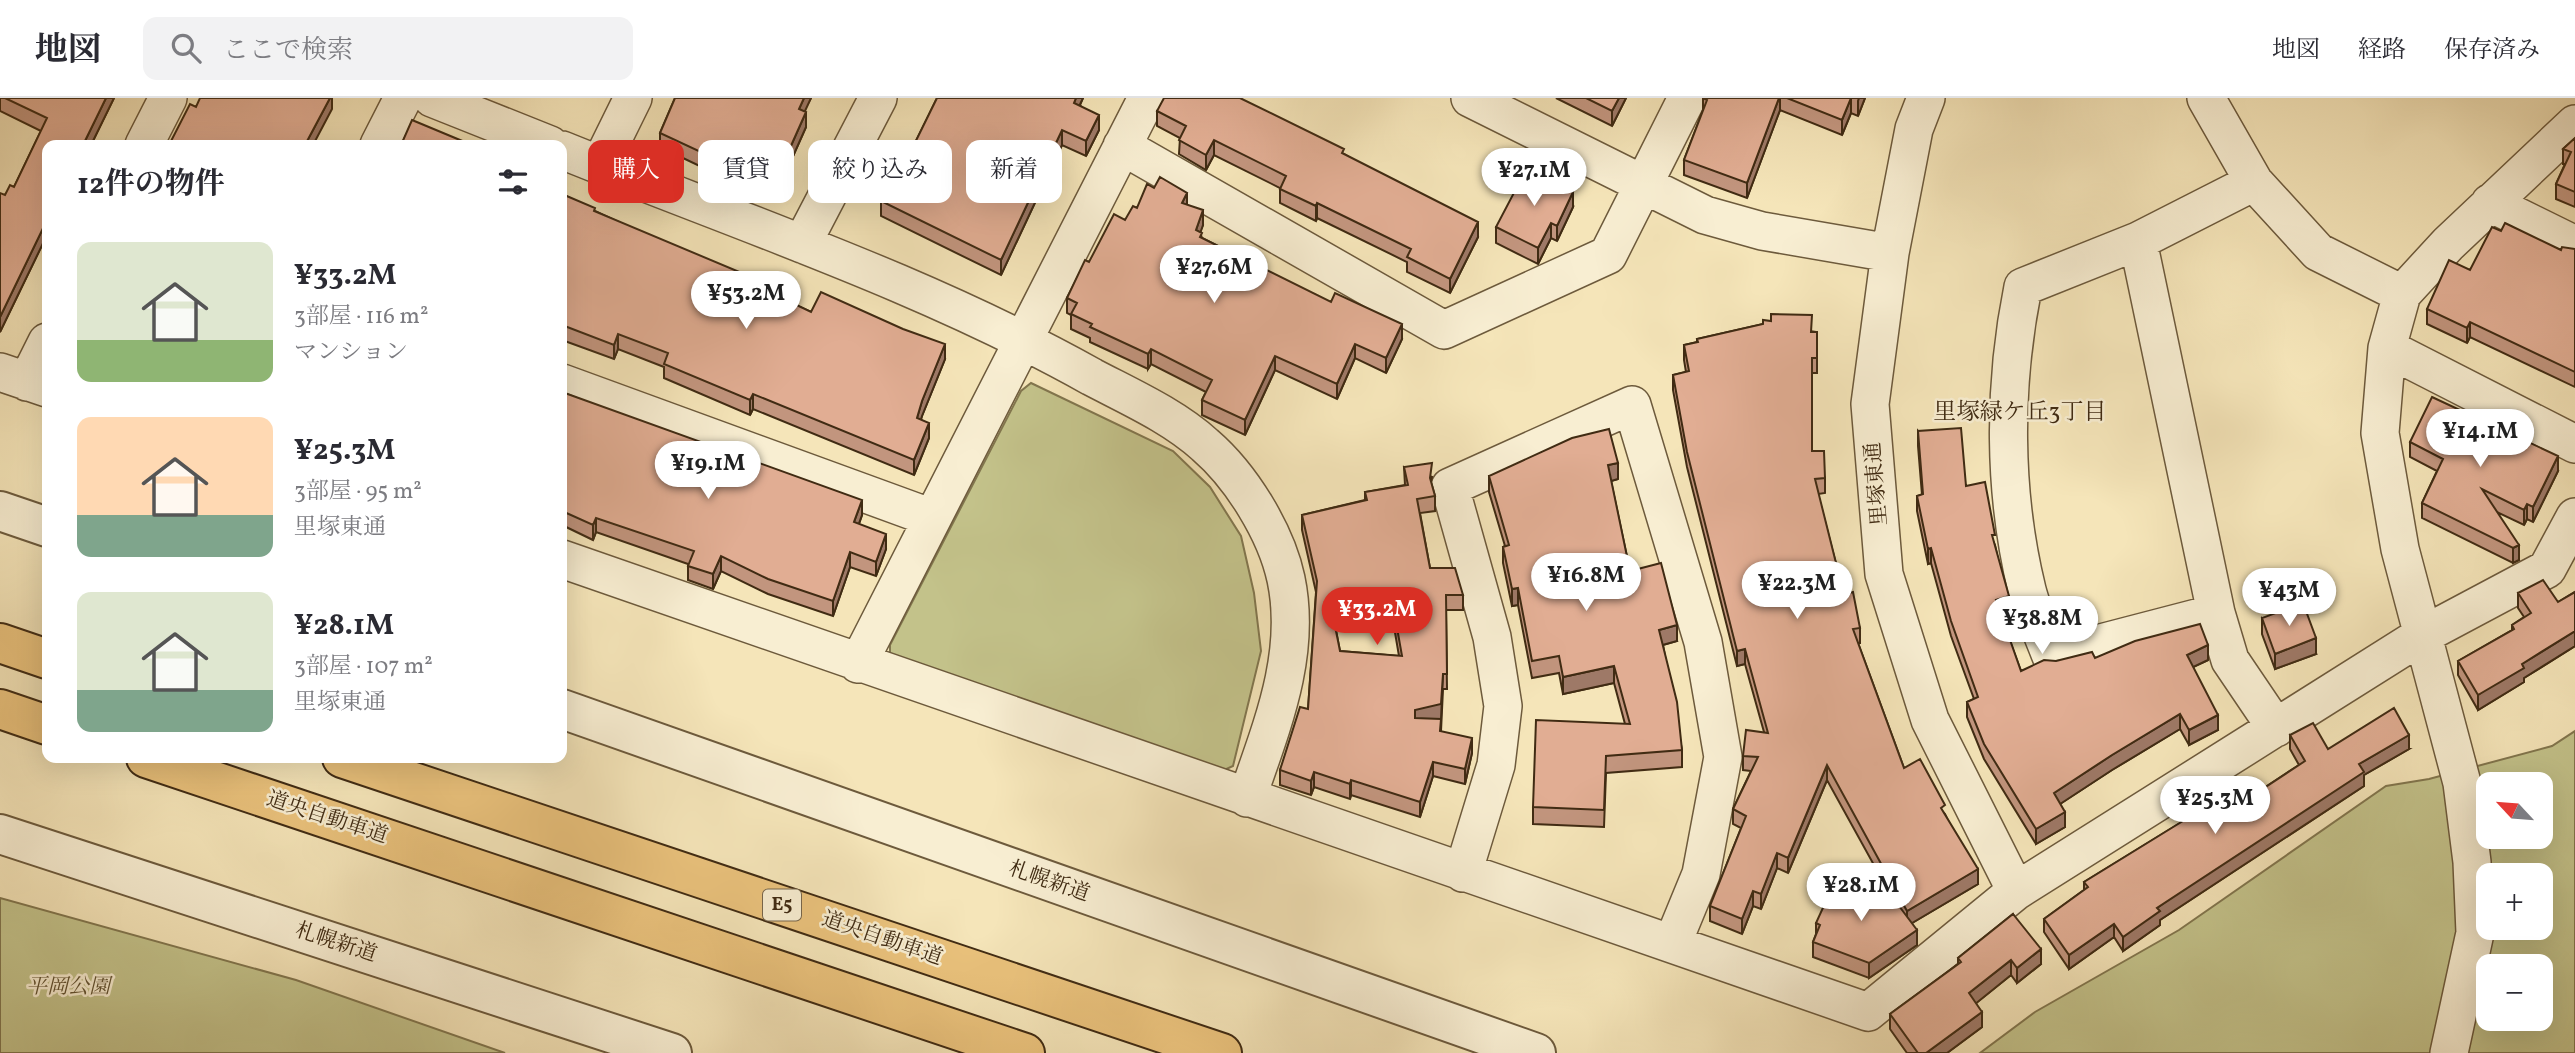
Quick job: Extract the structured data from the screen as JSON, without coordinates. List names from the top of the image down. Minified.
{"streets":{"highway":["道央自動車道","E5"],"street":["里塚東通","札幌新道"]},"districts":["里塚緑ケ丘3丁目"],"parks":["平岡公園"],"north":"top left","page":{"header":"地図","search":"ここで検索","nav":["地図","経路","保存済み"],"chip":["購入","賃貸","絞り込み","新着"],"heading":"12件の物件","price":["¥27.1M","¥27.6M","¥53.2M","¥14.1M","¥19.1M","¥16.8M","¥22.3M","¥43M","¥33.2M","¥38.8M","¥25.3M","¥28.1M"],"list":[{"name":"¥33.2M","note":"3部屋 · 116 m² · マンション"},{"name":"¥25.3M","note":"3部屋 · 95 m² · 里塚東通"},{"name":"¥28.1M","note":"3部屋 · 107 m² · 里塚東通"}],"map_buttons":["+","−"]}}
